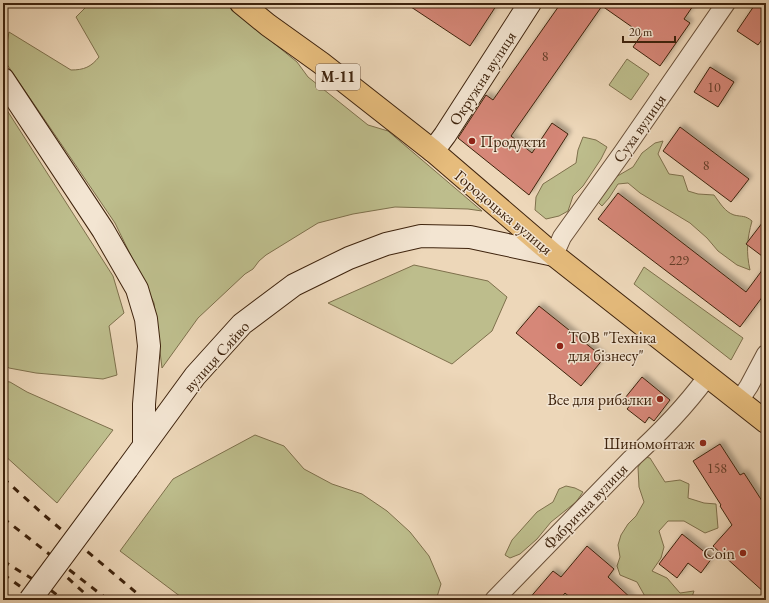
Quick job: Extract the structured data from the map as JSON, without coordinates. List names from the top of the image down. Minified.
{"streets":{"main road":["М-11","Окружна вулиця","Городоцька вулиця","вулиця Сяйво"],"street":["Суха вулиця","Фабрична вулиця"]},"crossings":[["Окружна вулиця","Городоцька вулиця"],["Суха вулиця","Городоцька вулиця"],["Суха вулиця","вулиця Сяйво"],["Городоцька вулиця","вулиця Сяйво"],["Городоцька вулиця","Фабрична вулиця"]],"places":["Продукти","ТОВ \"Техніка для бізнесу\"","Все для рибалки","Шиномонтаж","Coin"],"house_numbers":["8","10","8","229","158"],"scale_bar":"20 m"}
